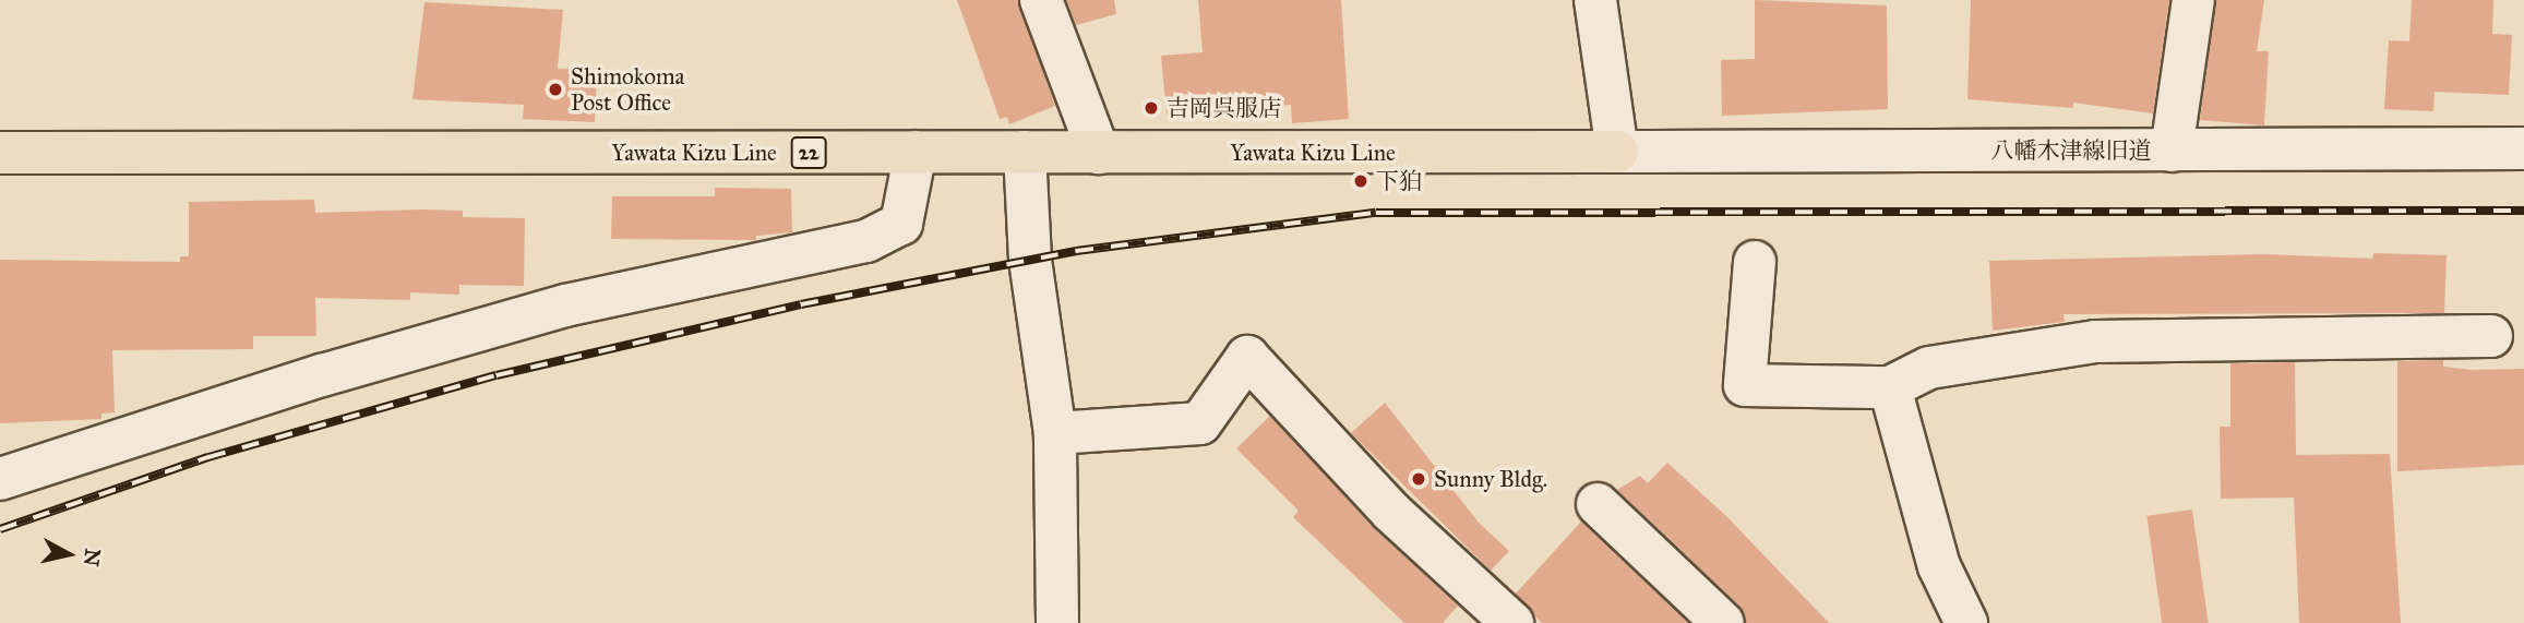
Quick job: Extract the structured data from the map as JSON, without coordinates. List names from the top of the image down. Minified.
{"streets":{"main road":["Yawata Kizu Line","22"],"street":["八幡木津線旧道"]},"crossings":[["八幡木津線旧道","Yawata Kizu Line"]],"places":["Shimokoma Post Office","吉岡呉服店","下狛","Sunny Bldg."],"north":"right"}
